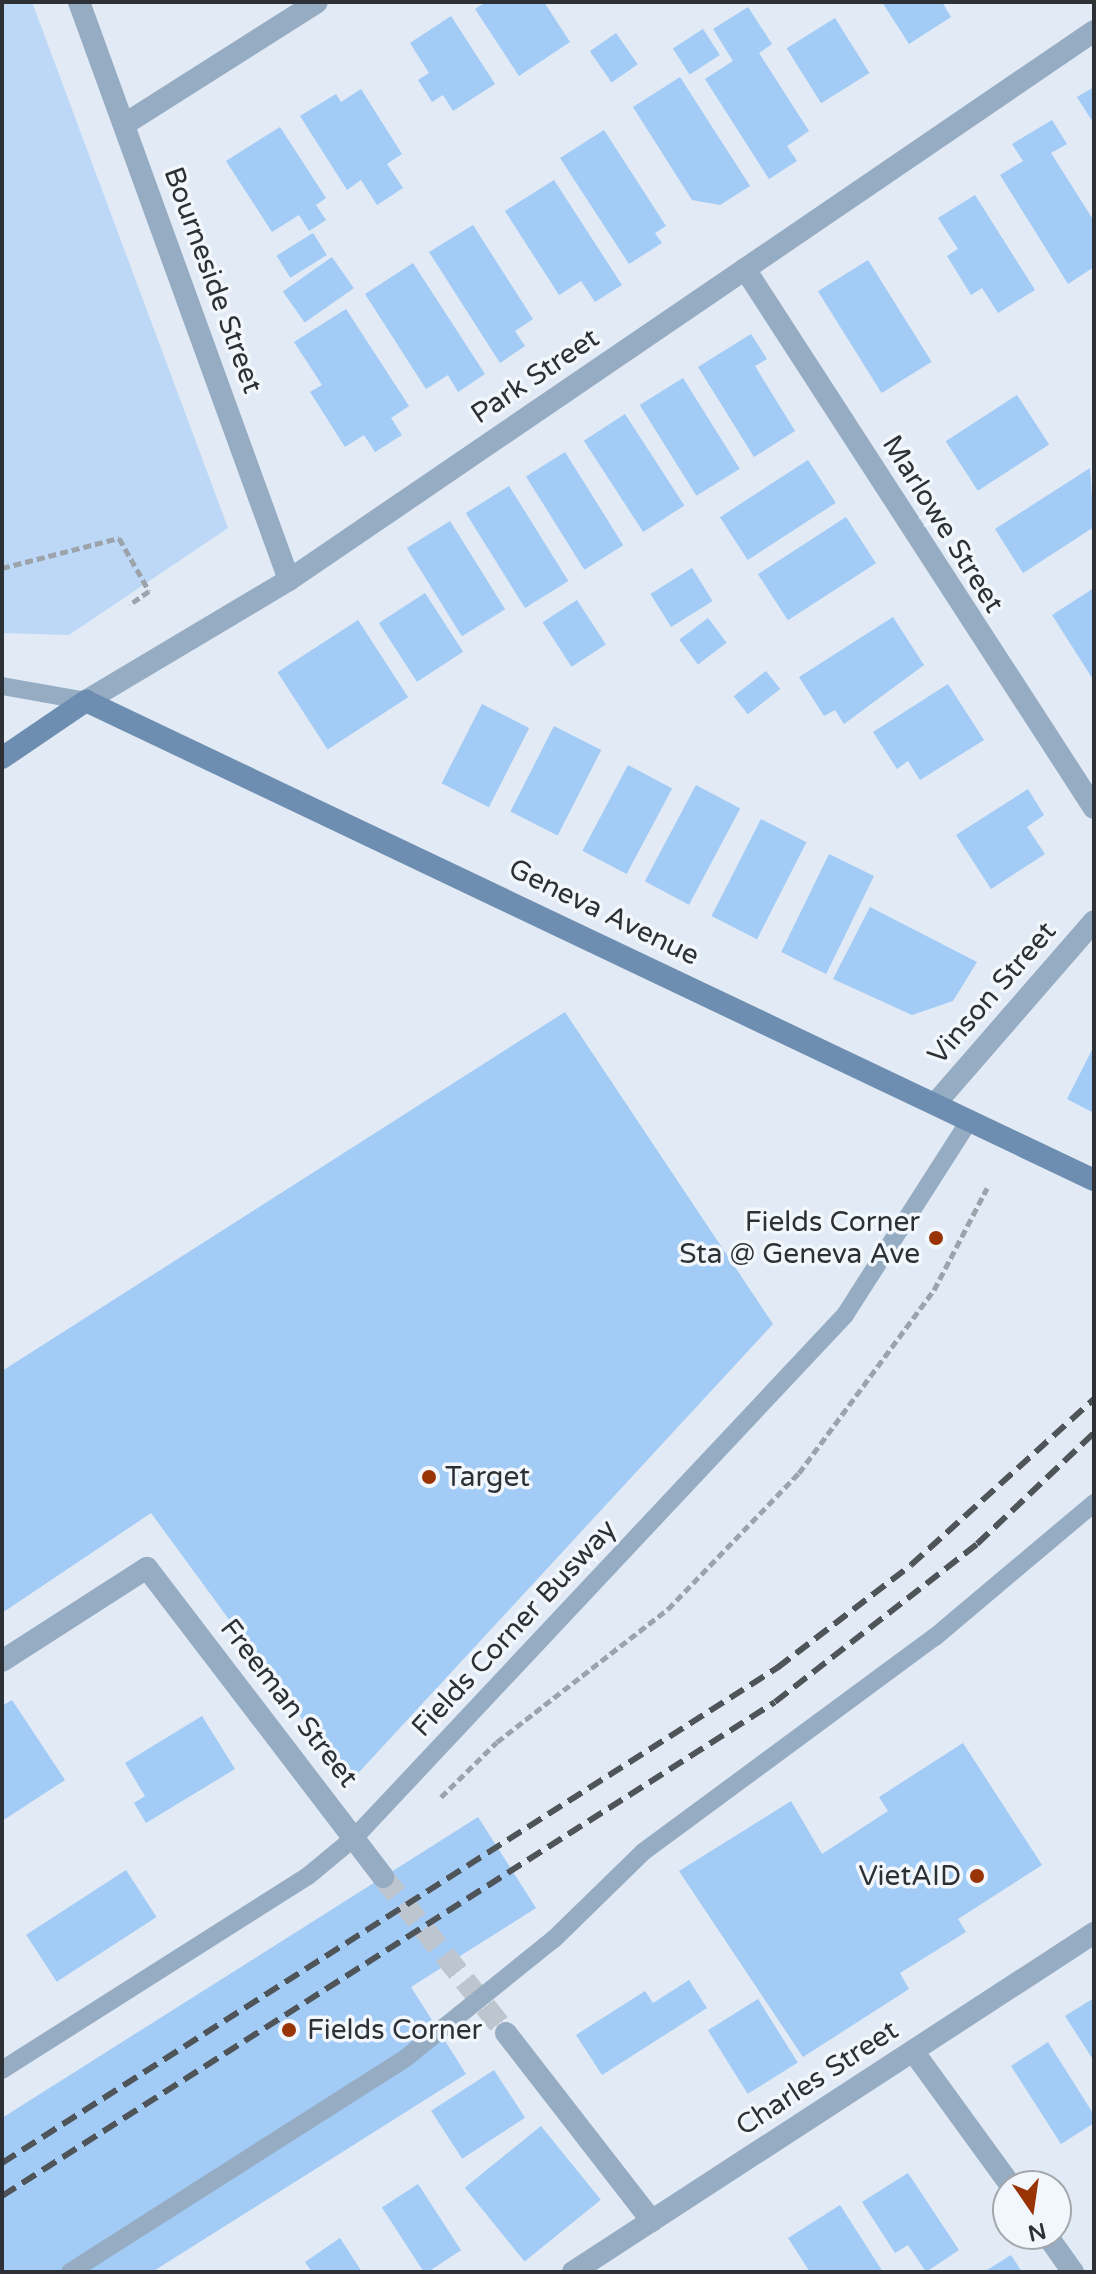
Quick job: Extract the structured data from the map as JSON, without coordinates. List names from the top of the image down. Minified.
{"streets":{"main road":["Park Street","Geneva Avenue"],"street":["Bourneside Street","Marlowe Street","Vinson Street","Freeman Street","Charles Street"],"lane":["Fields Corner Busway"]},"crossings":[["Bourneside Street","Park Street"],["Park Street","Marlowe Street"],["Park Street","Geneva Avenue"],["Geneva Avenue","Vinson Street"],["Geneva Avenue","Fields Corner Busway"],["Fields Corner Busway","Freeman Street"]],"places":["Fields Corner Sta @ Geneva Ave","Target","VietAID","Fields Corner"],"north":"bottom"}
